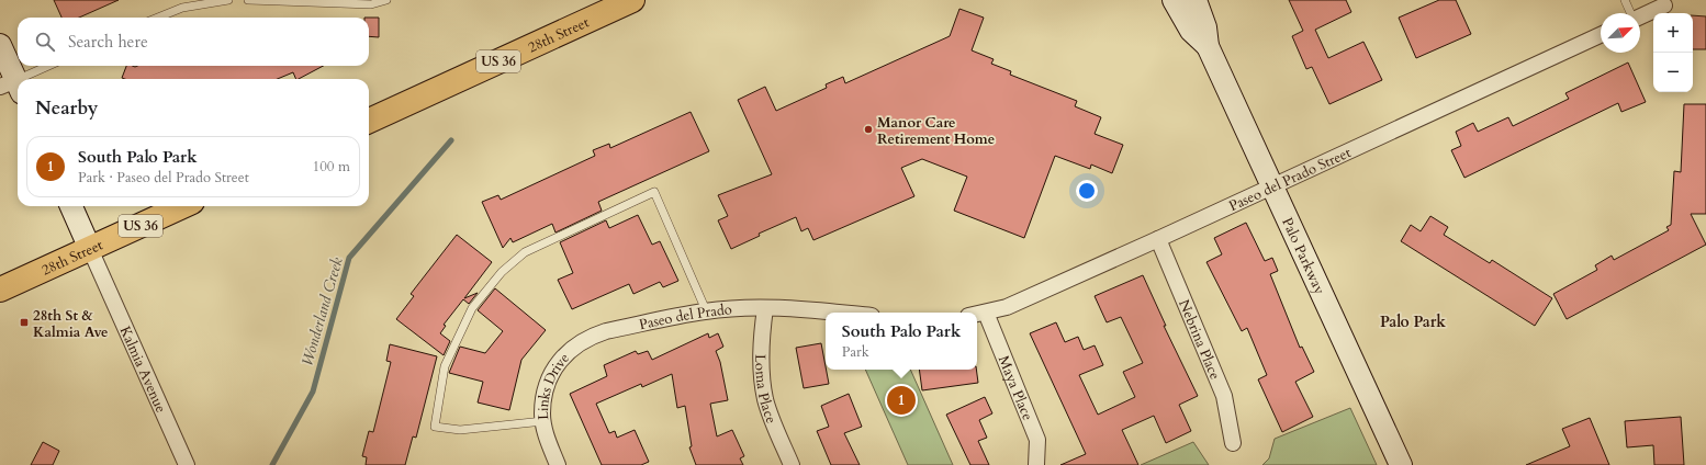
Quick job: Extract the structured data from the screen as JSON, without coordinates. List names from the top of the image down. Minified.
{"streets":{"highway":["28th Street","US 36"],"street":["Paseo del Prado Street","Palo Parkway","Paseo del Prado","Nebrina Place","Kalmia Avenue","Maya Place","Links Drive","Loma Place"]},"crossings":[["28th Street","Kalmia Avenue"],["Paseo del Prado Street","Palo Parkway"],["Paseo del Prado Street","Nebrina Place"],["Paseo del Prado Street","Maya Place"],["Paseo del Prado","Links Drive"],["Paseo del Prado","Loma Place"]],"districts":["Palo Park"],"water":["Wonderland Creek"],"places":{"other":["Manor Care Retirement Home"],"transit":["28th St & Kalmia Ave"]},"north":"top right","page":{"map_buttons":["+","−"],"search":"Search here","heading":"Nearby","list":[{"mark":"1","name":"South Palo Park","note":"Park · Paseo del Prado Street","value":"100 m"}],"popup":["South Palo Park","Park"],"pins":"1"}}
